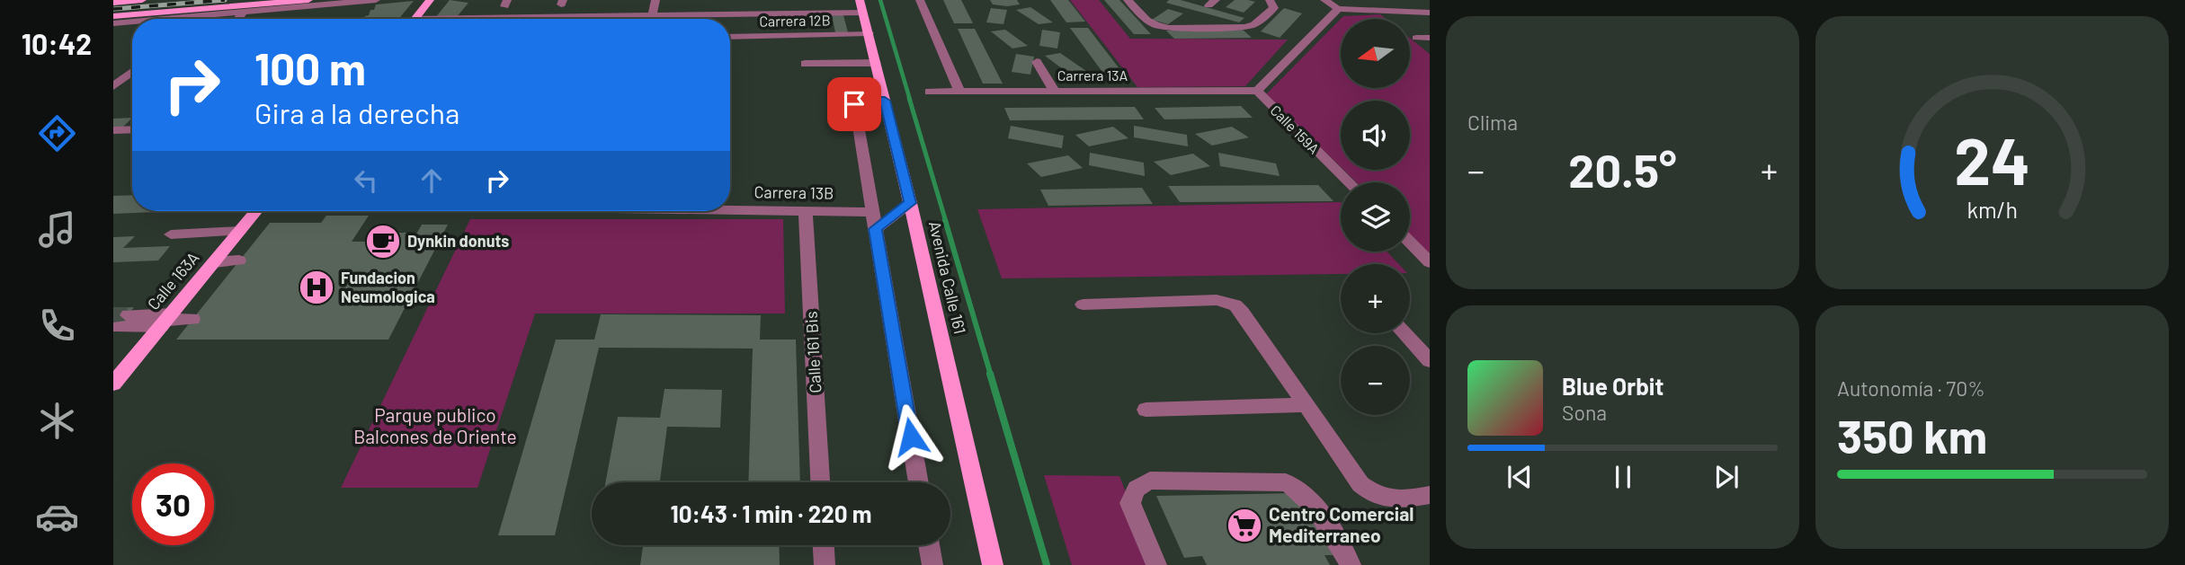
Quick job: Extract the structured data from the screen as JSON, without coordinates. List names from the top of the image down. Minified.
{"streets":{"main road":["Avenida Calle 161","Calle 163A"],"street":["Carrera 12B","Carrera 13A","Calle 159A","Carrera 13B","Calle 161 Bis"]},"crossings":[["Carrera 12B","Avenida Calle 161"],["Carrera 13A","Calle 159A"],["Carrera 13B","Calle 161 Bis"]],"parks":["Parque publico Balcones de Oriente"],"places":{"cafe":["Dynkin donuts"],"hospital":["Fundacion Neumologica"],"supermarket":["Centro Comercial Mediterraneo"]},"north":"left","page":{"tabs":"10:42","tile":["Clima",["Autonomía · 70%","350 km"]],"map_buttons":["+","−"],"turn":["100 m","Gira a la derecha"],"heat":["−","20.5°","+"],"song":["Blue Orbit","Sona"],"limit":"30","trip":"10:43 · 1 min · 220 m","gauge":["24","km/h"]}}
